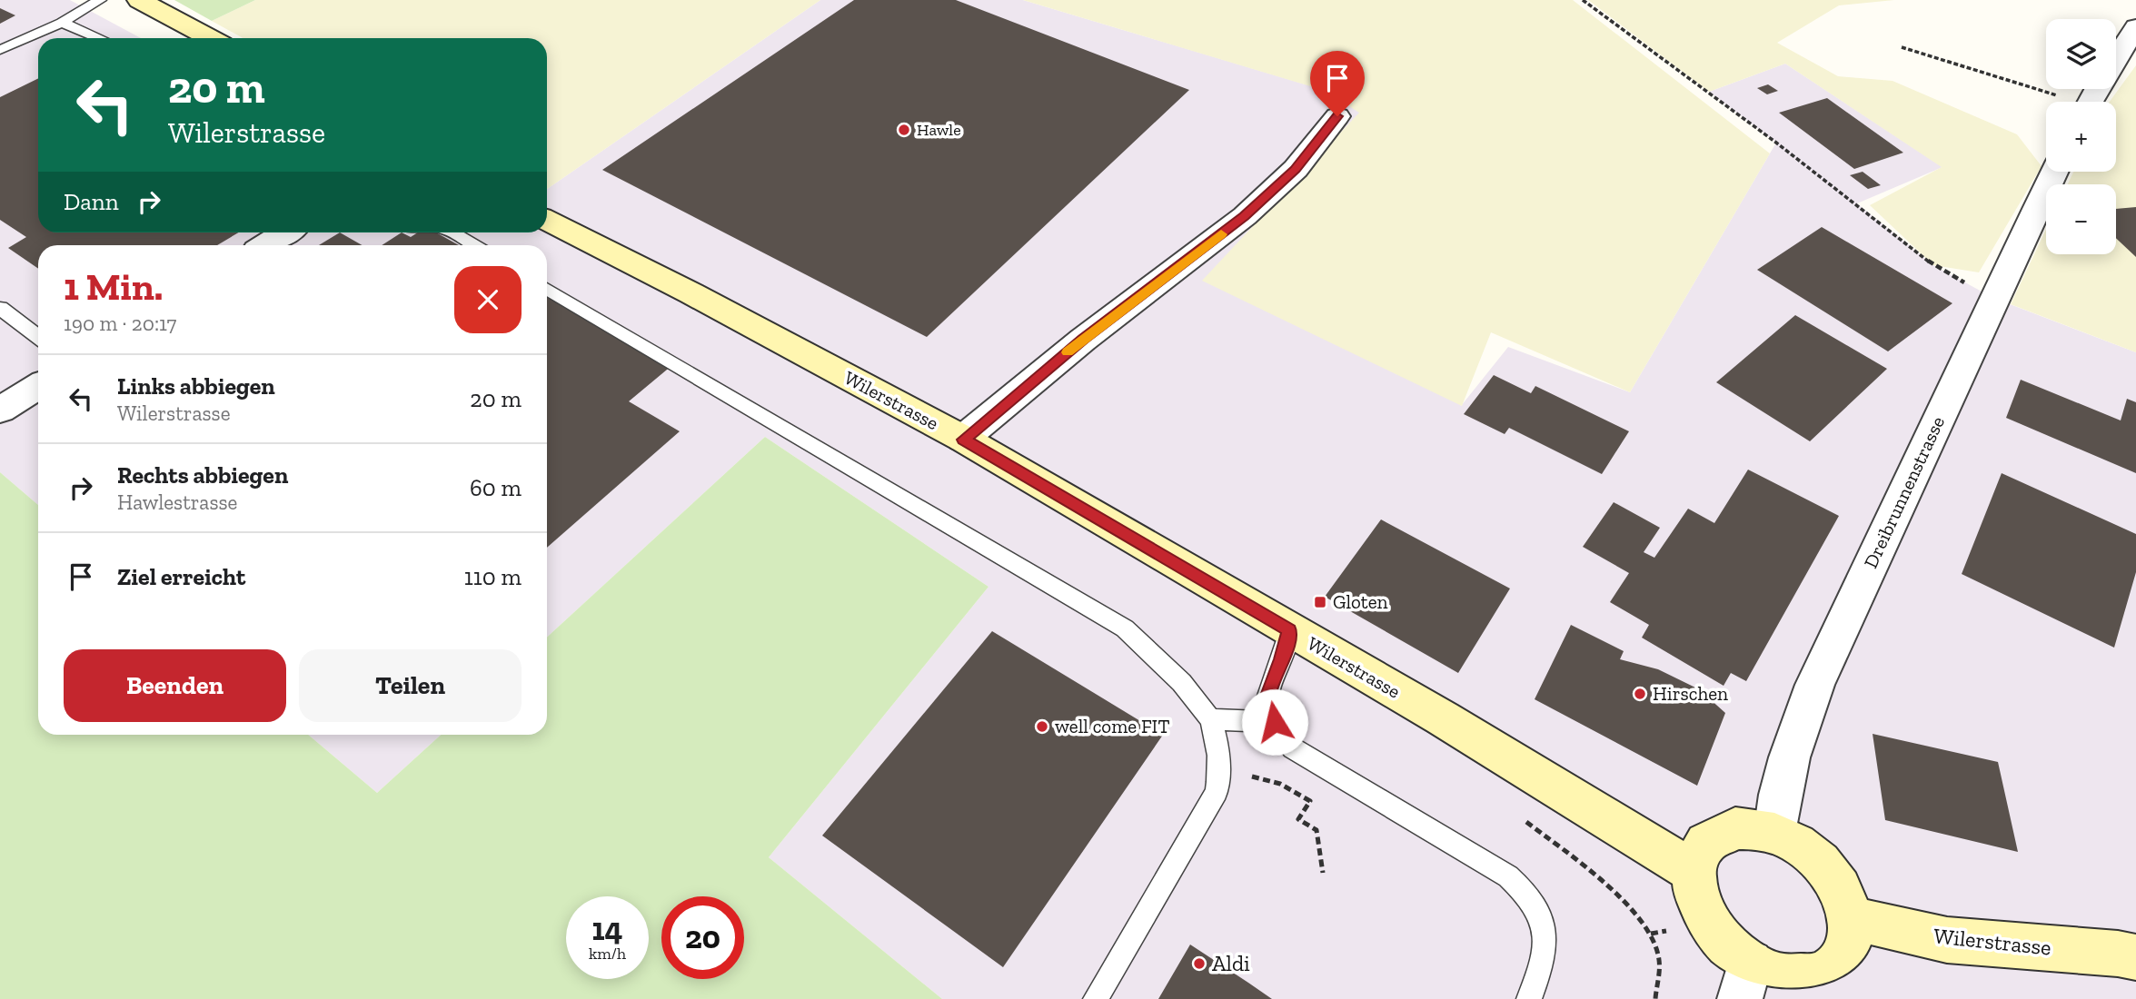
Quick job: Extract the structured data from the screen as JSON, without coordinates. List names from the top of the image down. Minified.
{"streets":{"main road":["Wilerstrasse"],"street":["Dreibrunnenstrasse"]},"crossings":[["Wilerstrasse","Dreibrunnenstrasse"]],"places":{"other":["Hawle","Hirschen","well come FIT","Aldi"],"transit":["Gloten"]},"page":{"map_buttons":["+","−"],"turn":["20 m","Wilerstrasse"],"then":"Dann","heading":["1 Min.","190 m · 20:17"],"list":[{"name":"Links abbiegen","note":"Wilerstrasse","value":"20 m"},{"name":"Rechts abbiegen","note":"Hawlestrasse","value":"60 m"},{"name":"Ziel erreicht","value":"110 m"}],"buttons":["Beenden","Teilen"],"speed":"14 km/h","limit":"20"}}
